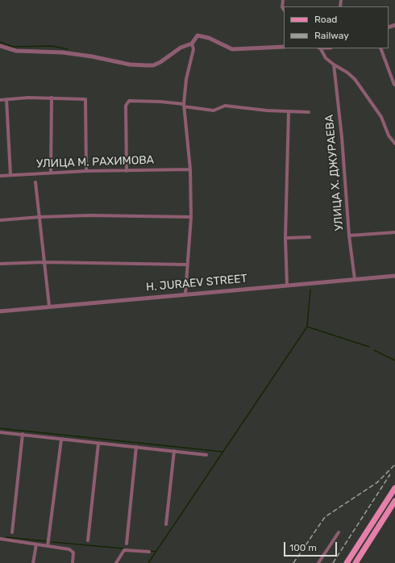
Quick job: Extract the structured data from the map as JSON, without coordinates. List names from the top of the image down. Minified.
{"streets":{"street":["УЛИЦА М. РАХИМОВА","УЛИЦА Х. ДЖУРАЕВА","H. JURAEV STREET"]},"crossings":[["УЛИЦА Х. ДЖУРАЕВА","H. JURAEV STREET"]],"legend":["Road","Railway"],"scale_bar":"100 m"}
